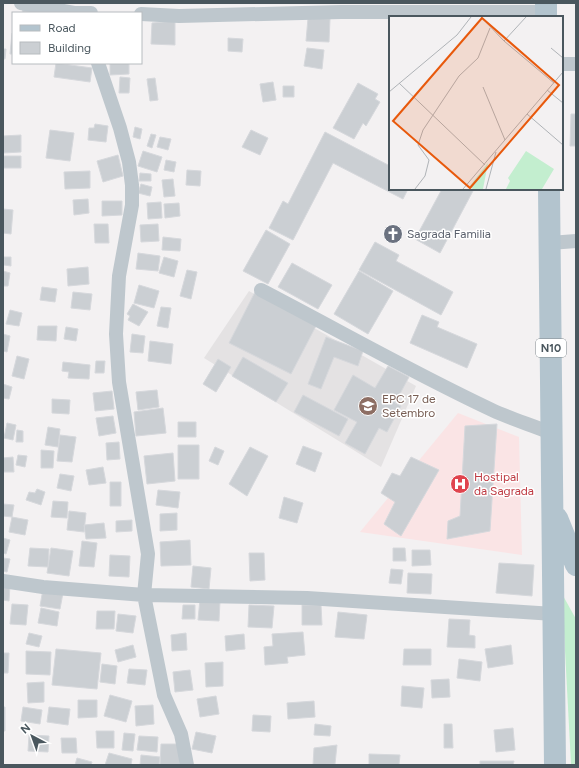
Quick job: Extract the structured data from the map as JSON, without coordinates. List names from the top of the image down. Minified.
{"streets":{"main road":["N10"]},"places":{"church":["Sagrada Familia"],"school or university":["EPC 17 de Setembro"],"hospital":["Hostipal da Sagrada"]},"legend":["Road","Building"],"north":"top left"}
